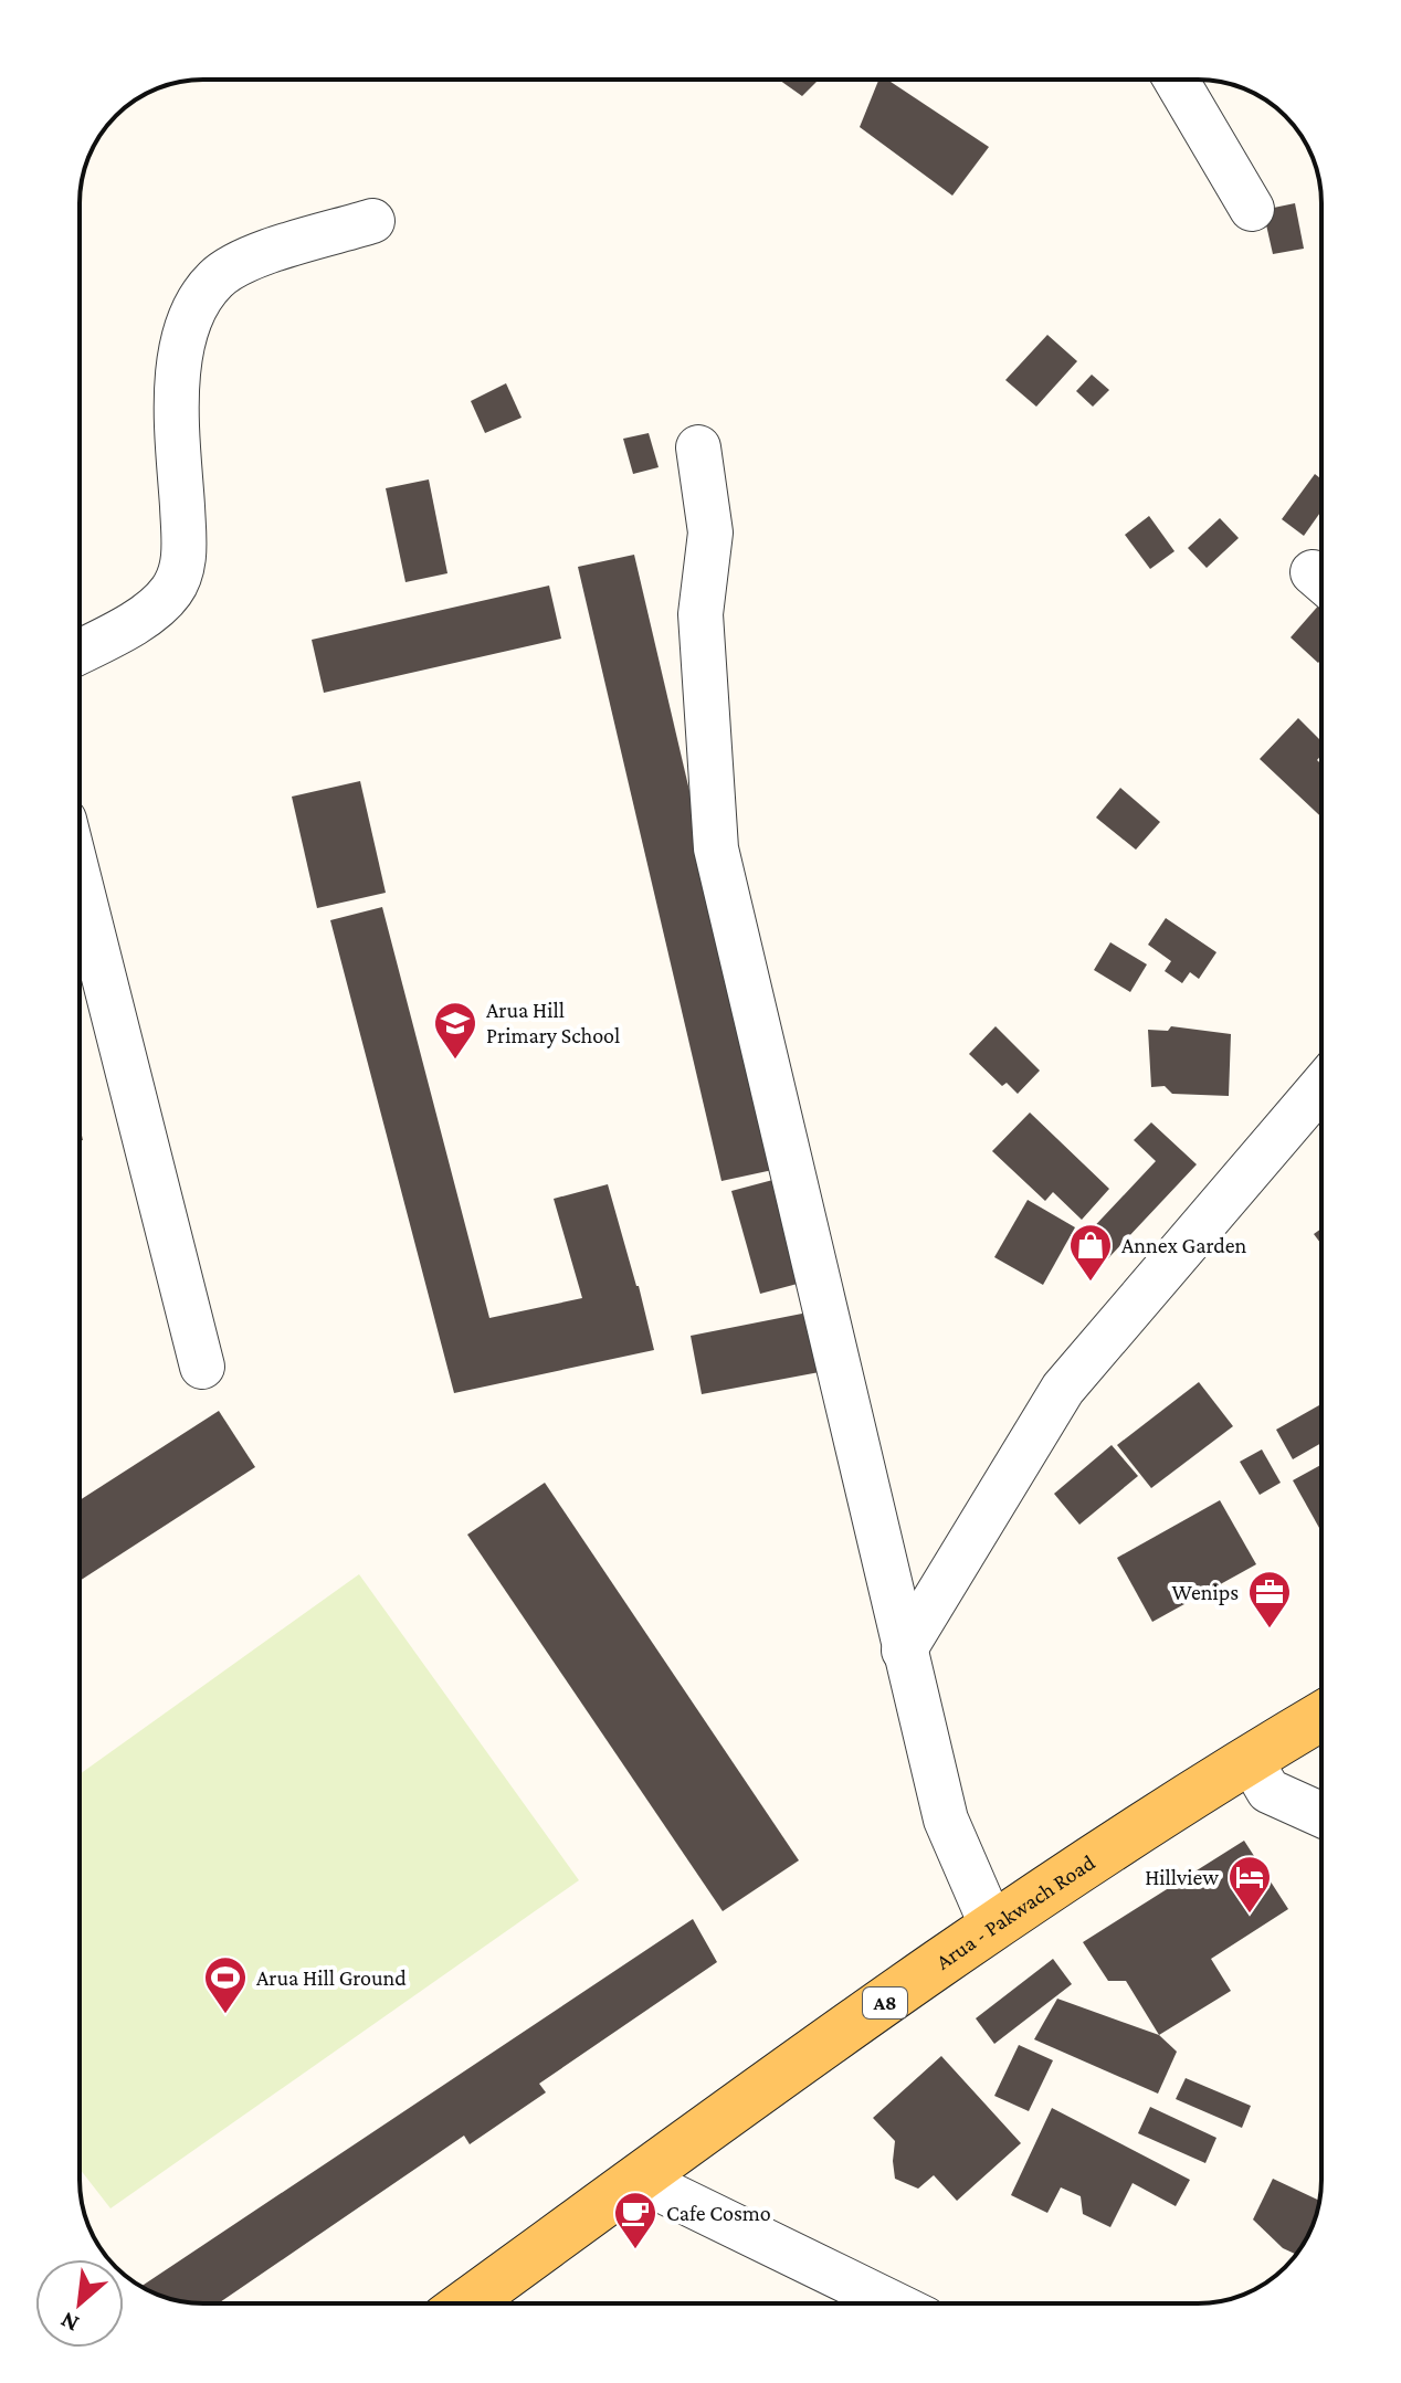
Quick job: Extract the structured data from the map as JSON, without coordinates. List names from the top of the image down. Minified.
{"streets":{"main road":["Arua - Pakwach Road","A8"]},"places":{"school or university":["Arua Hill Primary School"],"shop":["Annex Garden"],"office":["Wenips"],"hotel":["Hillview"],"sports":["Arua Hill Ground"],"cafe":["Cafe Cosmo"]},"north":"bottom left"}
